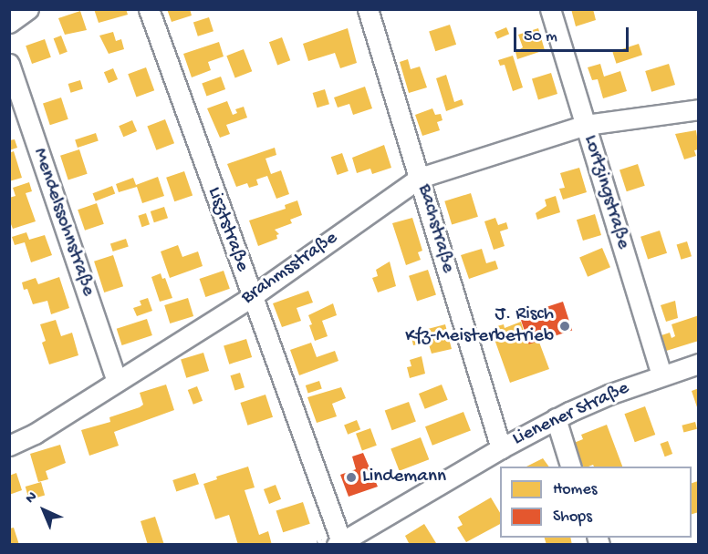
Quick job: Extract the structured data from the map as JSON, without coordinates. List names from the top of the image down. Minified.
{"streets":{"street":["Lortzingstraße","Mendelssohnstraße","Bachstraße","Lisztstraße","Brahmsstraße","Lienener Straße"]},"crossings":[["Lortzingstraße","Brahmsstraße"],["Lortzingstraße","Lienener Straße"],["Mendelssohnstraße","Brahmsstraße"],["Bachstraße","Brahmsstraße"],["Bachstraße","Lienener Straße"],["Lisztstraße","Brahmsstraße"],["Lisztstraße","Lienener Straße"]],"places":["J. Risch Kfz-Meisterbetrieb","Lindemann"],"legend":["Homes","Shops"],"scale_bar":"50 m","north":"top left"}
